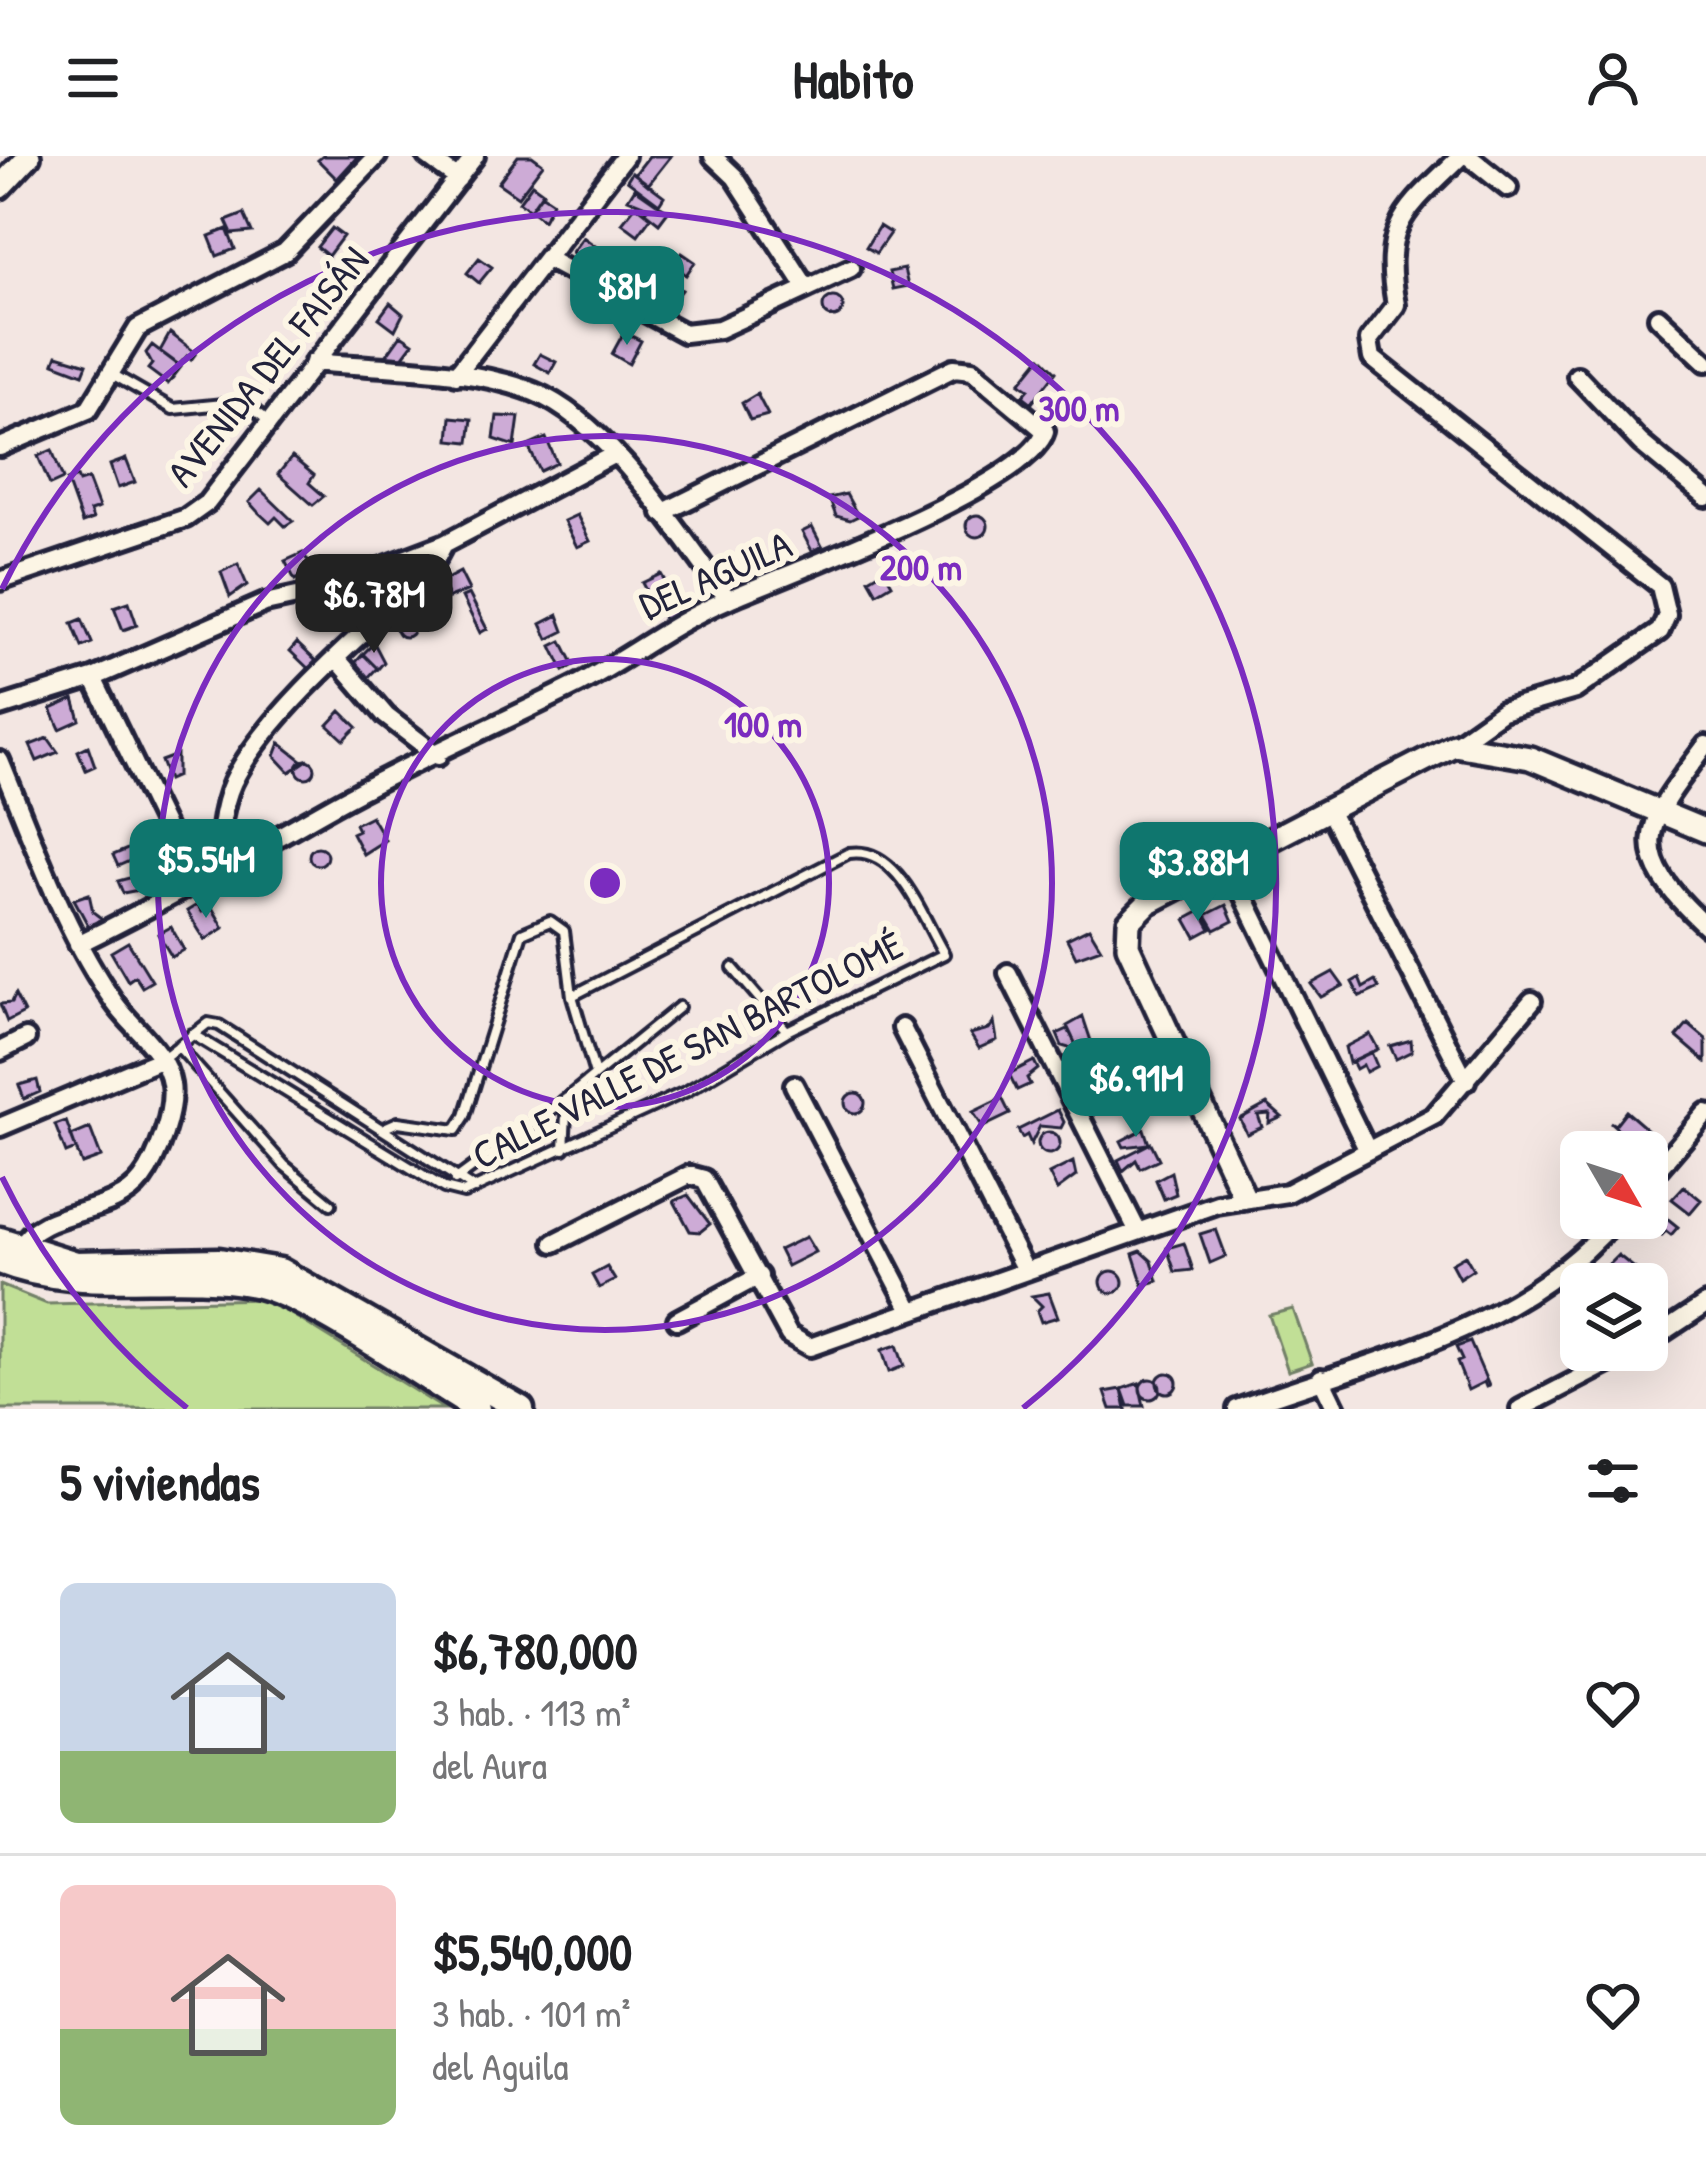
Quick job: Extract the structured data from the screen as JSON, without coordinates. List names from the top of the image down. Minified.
{"streets":{"street":["AVENIDA DEL FAISÁN","DEL AGUILA"],"lane":["CALLE VALLE DE SAN BARTOLOMÉ"]},"north":"bottom right","page":{"header":"Habito","price":["$8M","$6.78M","$5.54M","$3.88M","$6.91M"],"heading":"5 viviendas","list":[{"name":"$6,780,000","note":"3 hab. · 113 m² · del Aura"},{"name":"$5,540,000","note":"3 hab. · 101 m² · del Aguila"}]},"rings":["300 m","200 m","100 m"]}
